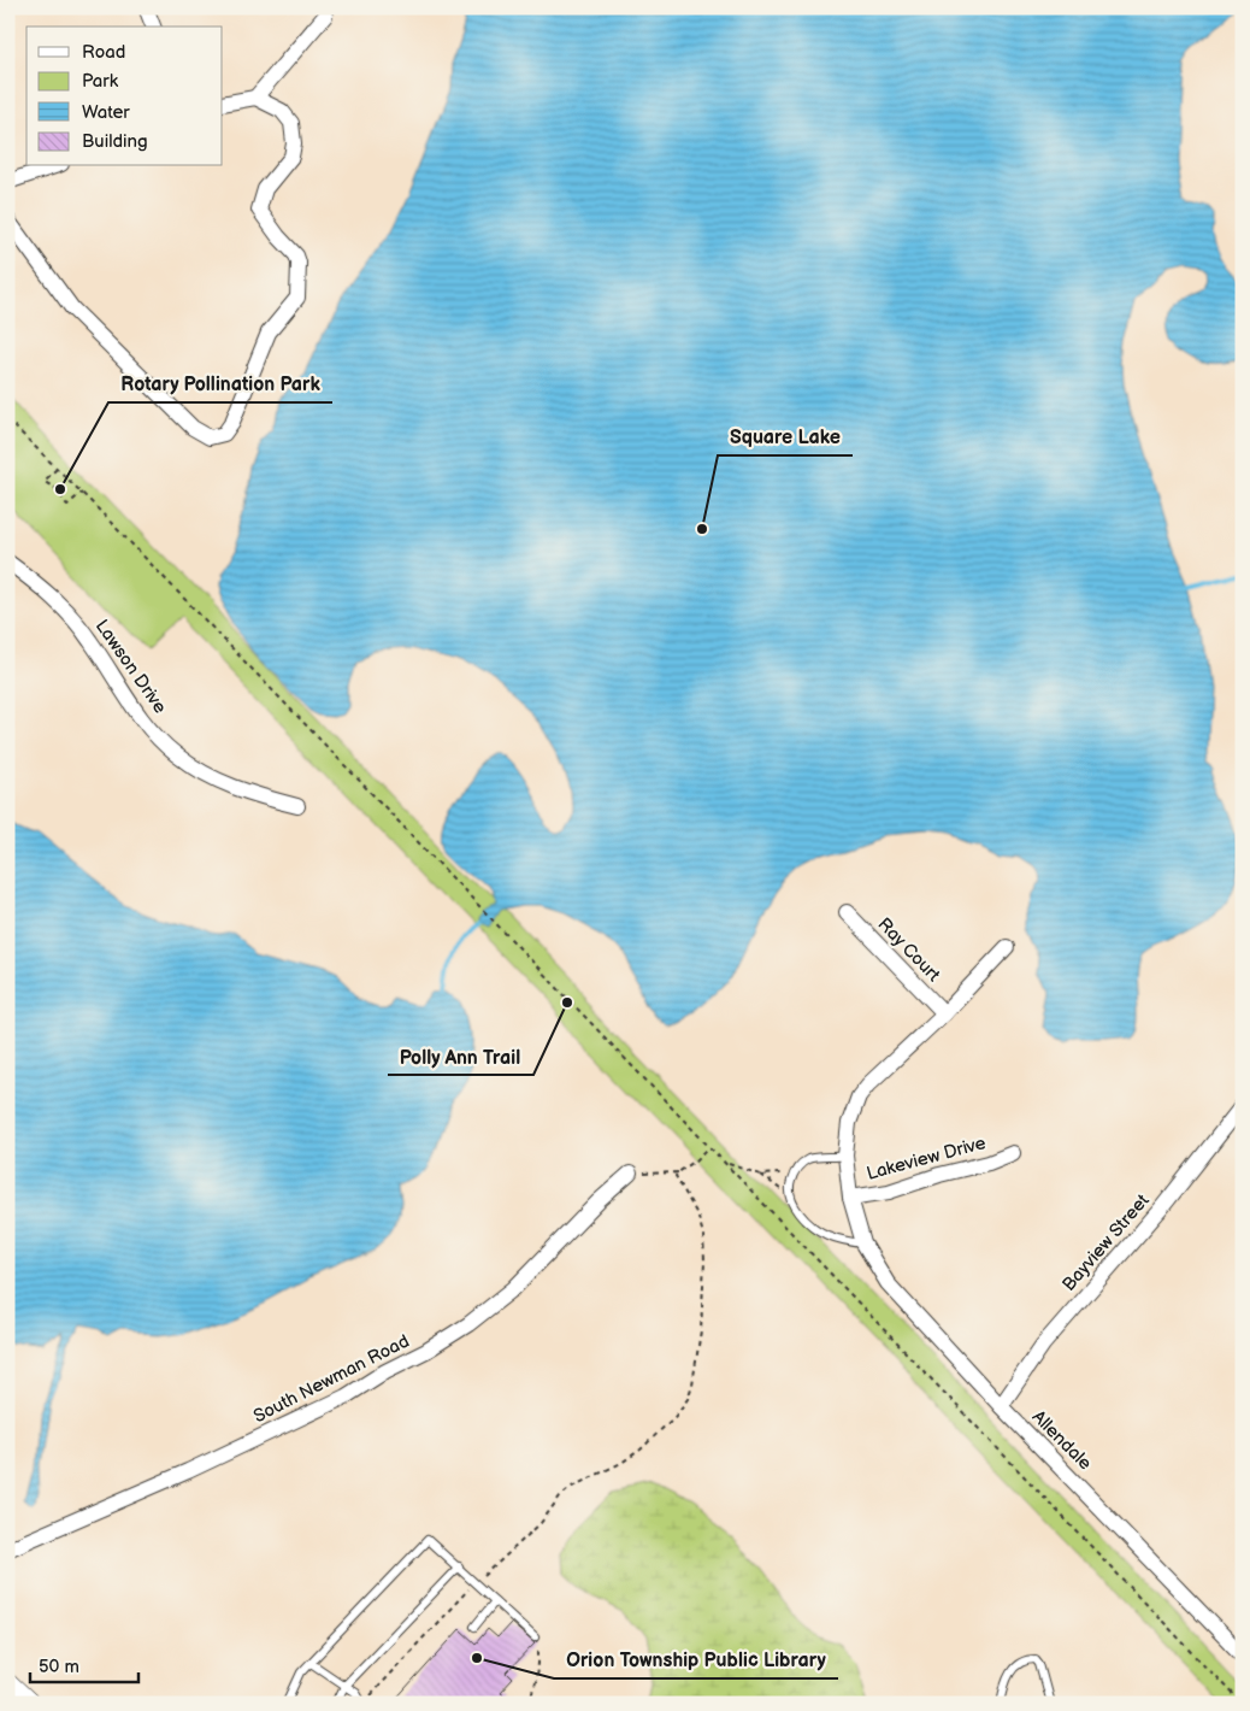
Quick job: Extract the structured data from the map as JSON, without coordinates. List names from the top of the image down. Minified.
{"streets":{"street":["Lawson Drive","Ray Court","Lakeview Drive","Bayview Street","South Newman Road","Allendale"]},"crossings":[["Ray Court","Allendale"],["Lakeview Drive","Allendale"],["Bayview Street","Allendale"]],"places":["Rotary Pollination Park","Square Lake","Polly Ann Trail","Orion Township Public Library"],"legend":["Road","Park","Water","Building"],"scale_bar":"50 m"}
